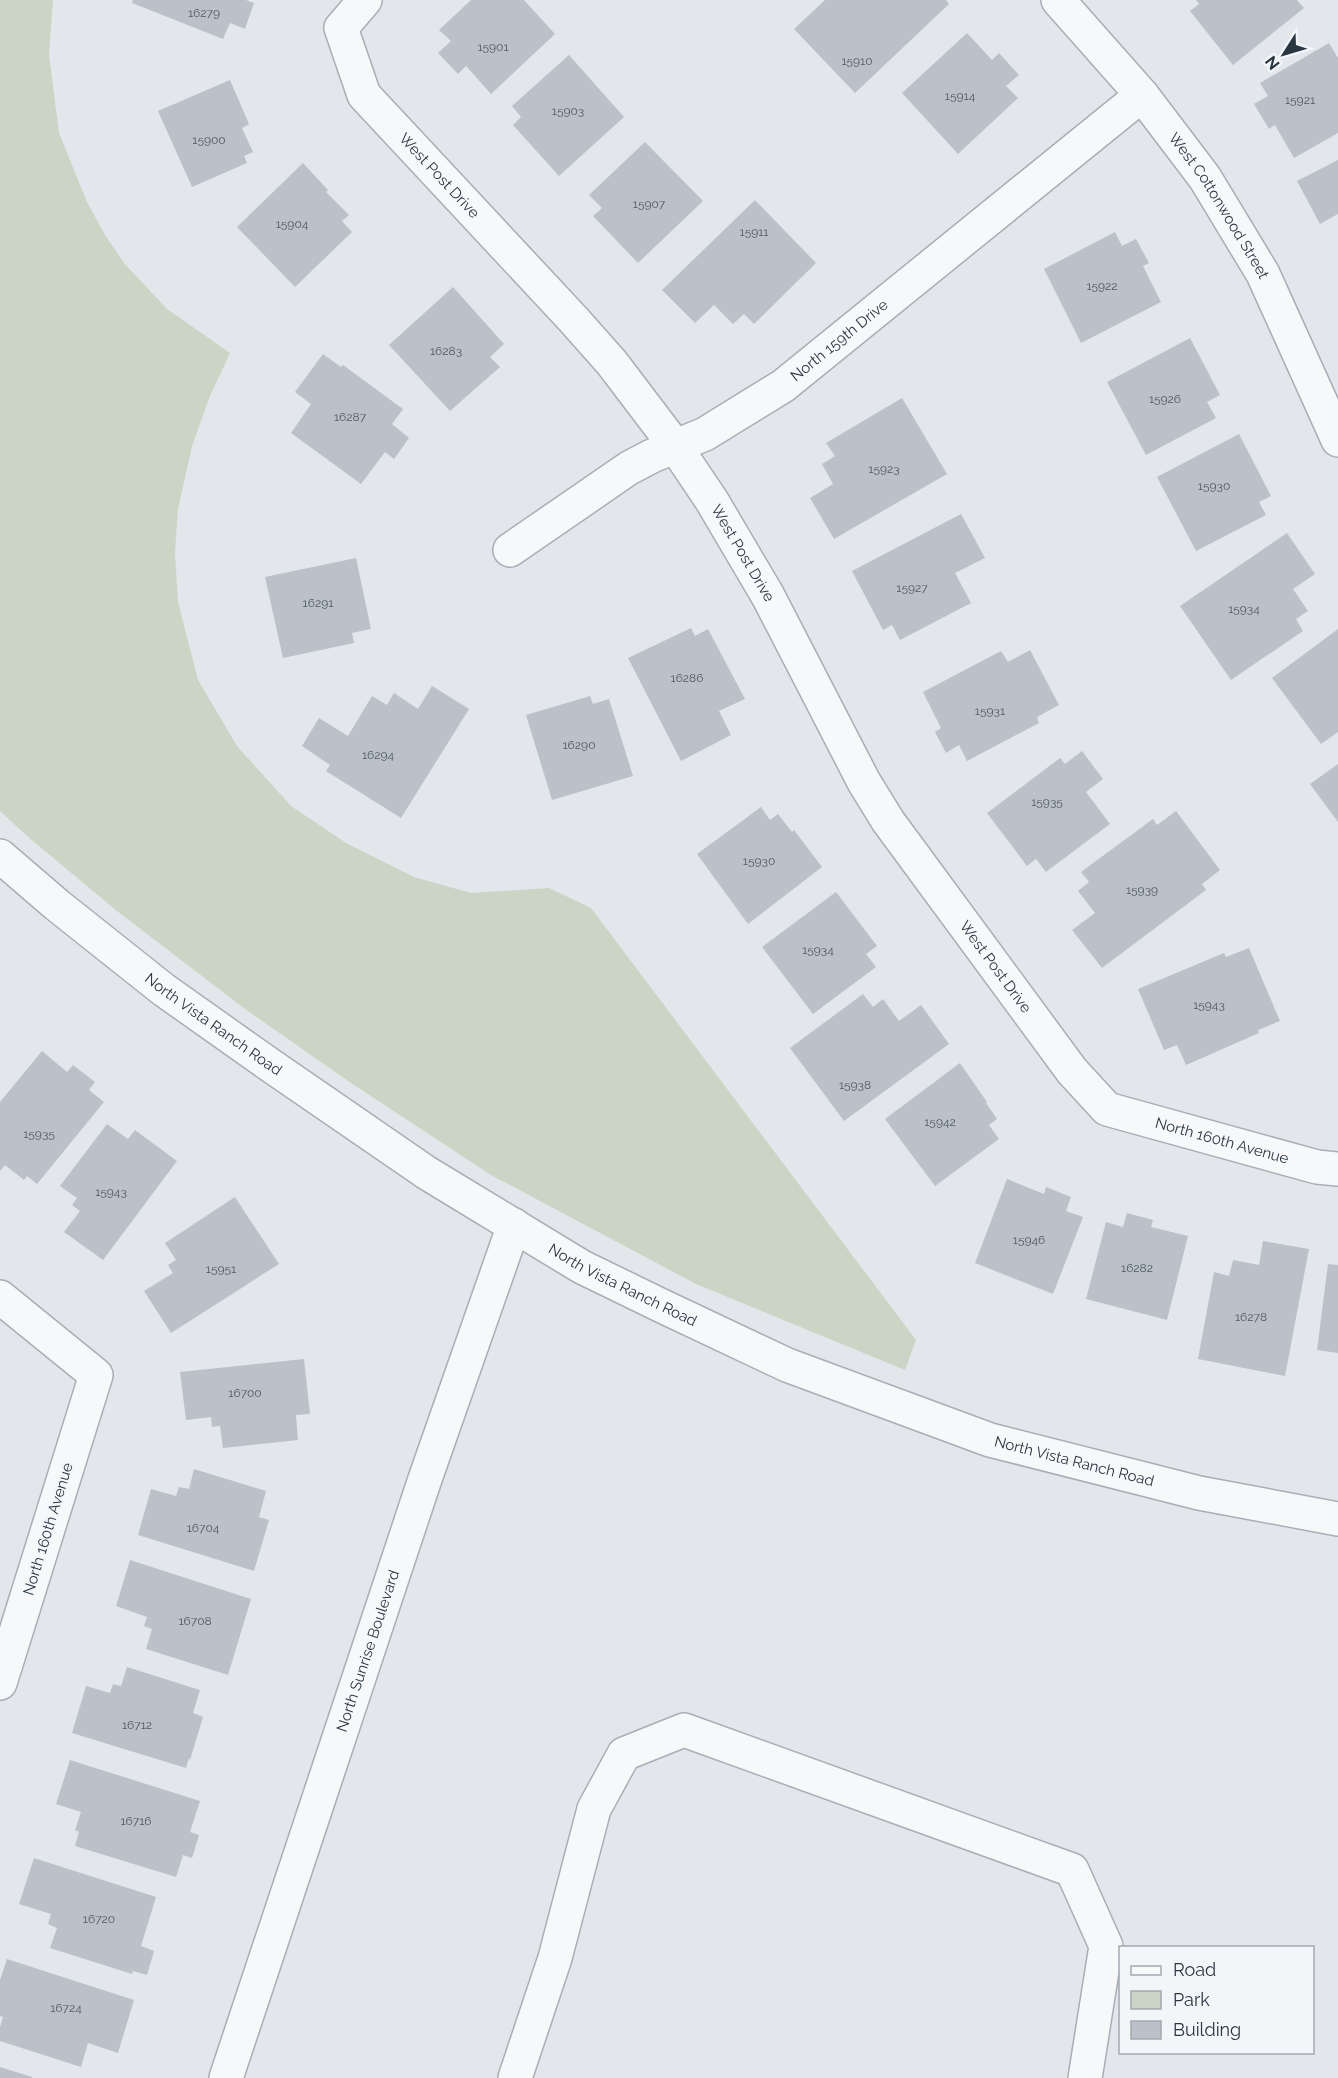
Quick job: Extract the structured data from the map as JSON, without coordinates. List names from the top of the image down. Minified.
{"streets":{"street":["West Post Drive","West Cottonwood Street","North 159th Drive","North Vista Ranch Road","North 160th Avenue","North Sunrise Boulevard"]},"crossings":[["West Post Drive","North 159th Drive"],["West Post Drive","North 160th Avenue"],["West Cottonwood Street","North 159th Drive"],["North Vista Ranch Road","North Sunrise Boulevard"]],"house_numbers":["16279","15901","15910","15914","15921","15903","15900","15907","15904","15911","15922","16283","15926","16287","15923","15930","15927","16291","15934","16286","15931","16290","16294","15935","15930","15939","15934","15943","15938","15942","15935","15943","15946","16282","15951","16278","16700","16704","16708","16712","16716","16720","16724"],"legend":["Road","Park","Building"],"north":"bottom left"}
